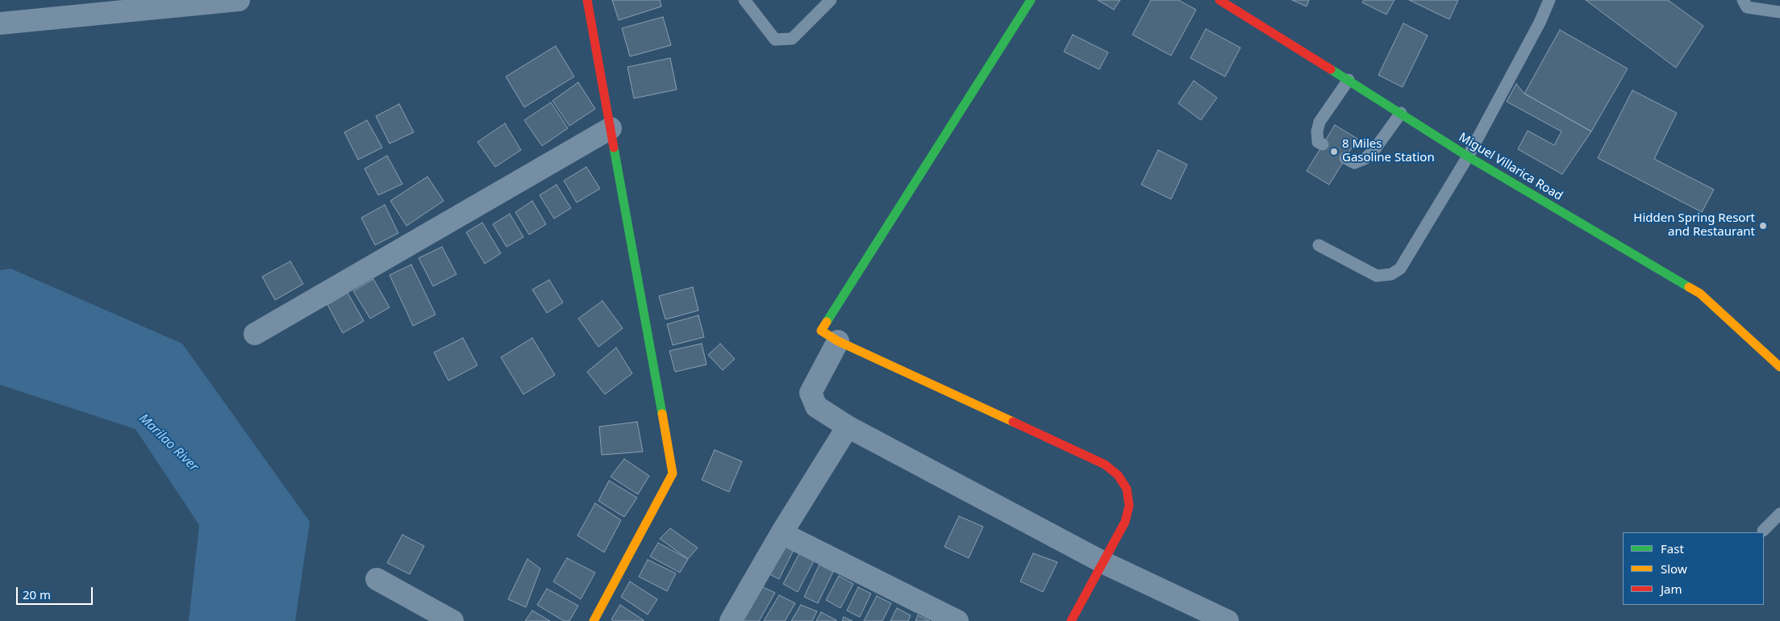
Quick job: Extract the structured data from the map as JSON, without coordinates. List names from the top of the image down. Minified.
{"streets":{"street":["Miguel Villarica Road"]},"water":["Marilao River"],"places":["8 Miles Gasoline Station","Hidden Spring Resort and Restaurant"],"legend":["Fast","Slow","Jam"],"scale_bar":"20 m"}
